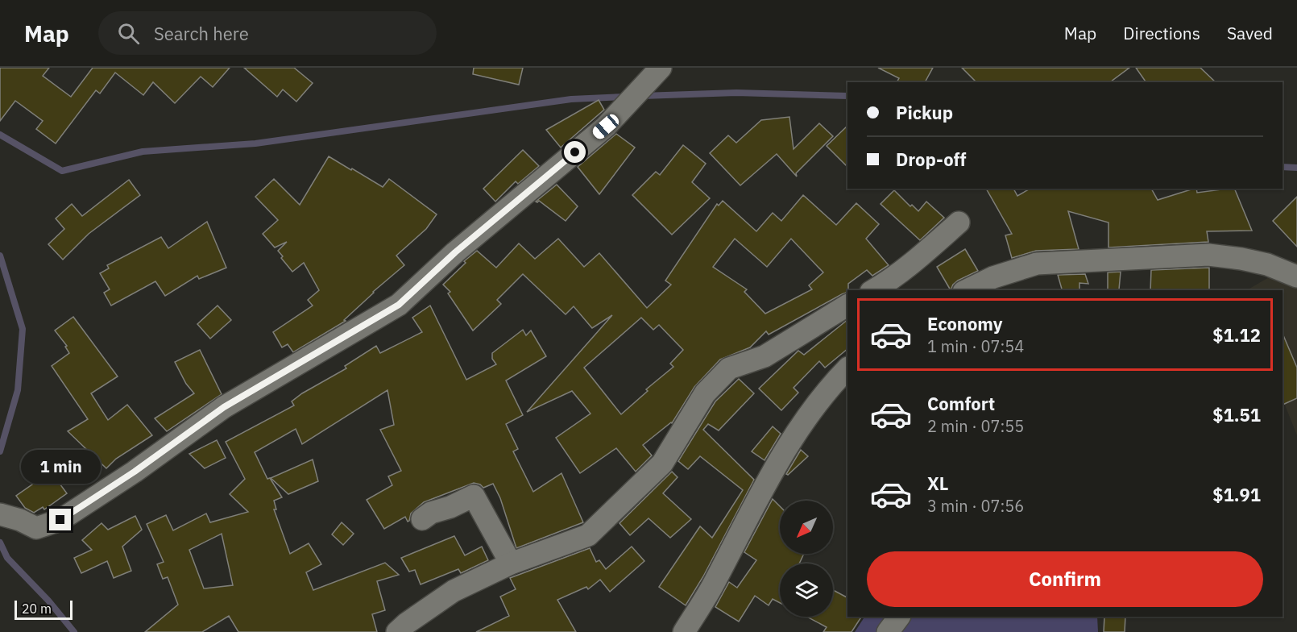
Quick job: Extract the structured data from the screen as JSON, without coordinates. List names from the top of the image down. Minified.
{"scale_bar":"20 m","north":"bottom left","page":{"header":"Map","search":"Search here","nav":["Map","Directions","Saved"],"banner":["Pickup","Drop-off"],"list":[{"name":"Economy","note":"1 min · 07:54","value":"$1.12"},{"name":"Comfort","note":"2 min · 07:55","value":"$1.51"},{"name":"XL","note":"3 min · 07:56","value":"$1.91"}],"bubble":"1 min","buttons":"Confirm","scale":"20 m"}}
